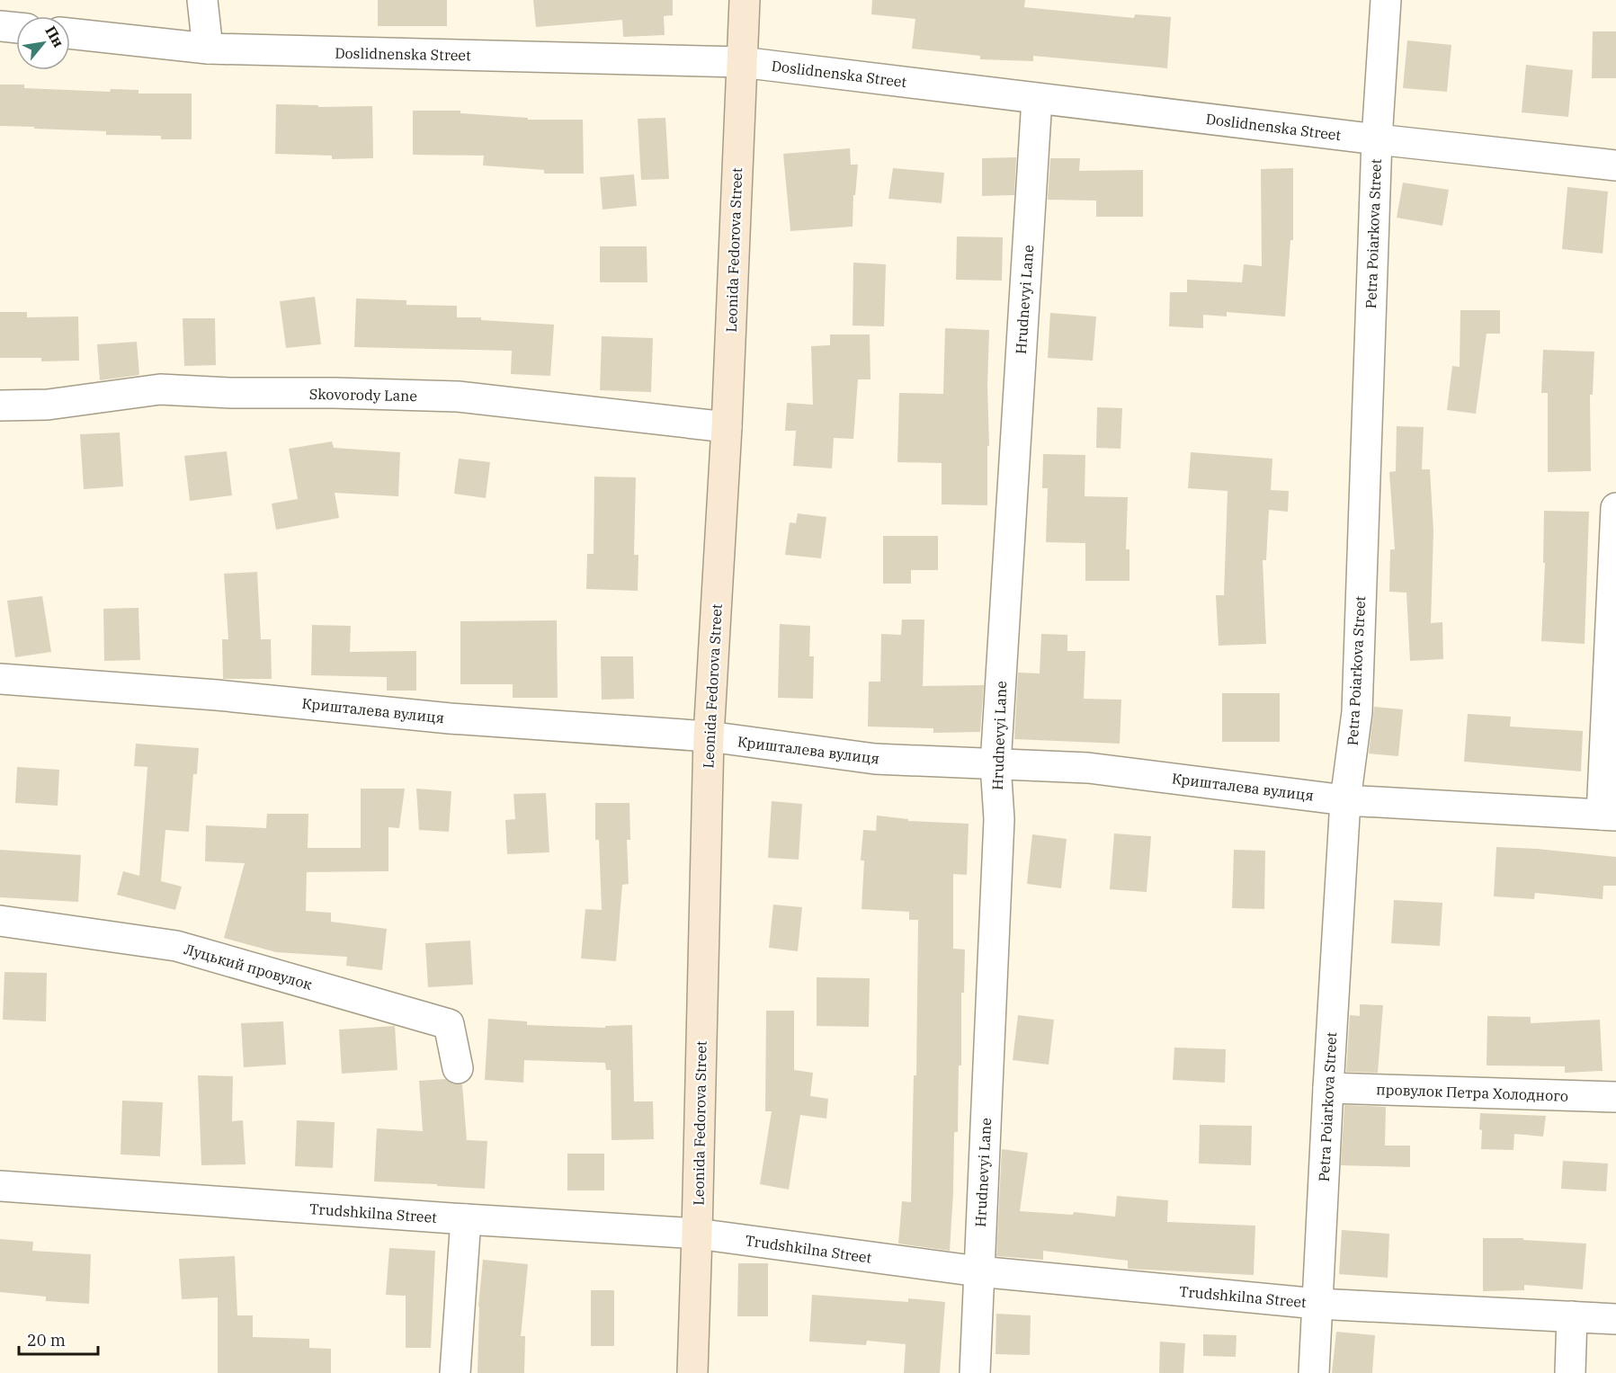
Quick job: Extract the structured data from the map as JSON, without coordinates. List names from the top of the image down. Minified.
{"streets":{"street":["Doslidnenska Street","Petra Poiarkova Street","Leonida Fedorova Street","Hrudnevyi Lane","Skovorody Lane","Кришталева вулиця","Луцький провулок","провулок Петра Холодного","Trudshkilna Street"]},"crossings":[["Doslidnenska Street","Petra Poiarkova Street"],["Doslidnenska Street","Leonida Fedorova Street"],["Doslidnenska Street","Hrudnevyi Lane"],["Petra Poiarkova Street","Кришталева вулиця"],["Petra Poiarkova Street","провулок Петра Холодного"],["Petra Poiarkova Street","Trudshkilna Street"],["Leonida Fedorova Street","Skovorody Lane"],["Leonida Fedorova Street","Кришталева вулиця"],["Leonida Fedorova Street","Trudshkilna Street"],["Hrudnevyi Lane","Кришталева вулиця"],["Hrudnevyi Lane","Trudshkilna Street"]],"scale_bar":"20 m","north":"top right"}
